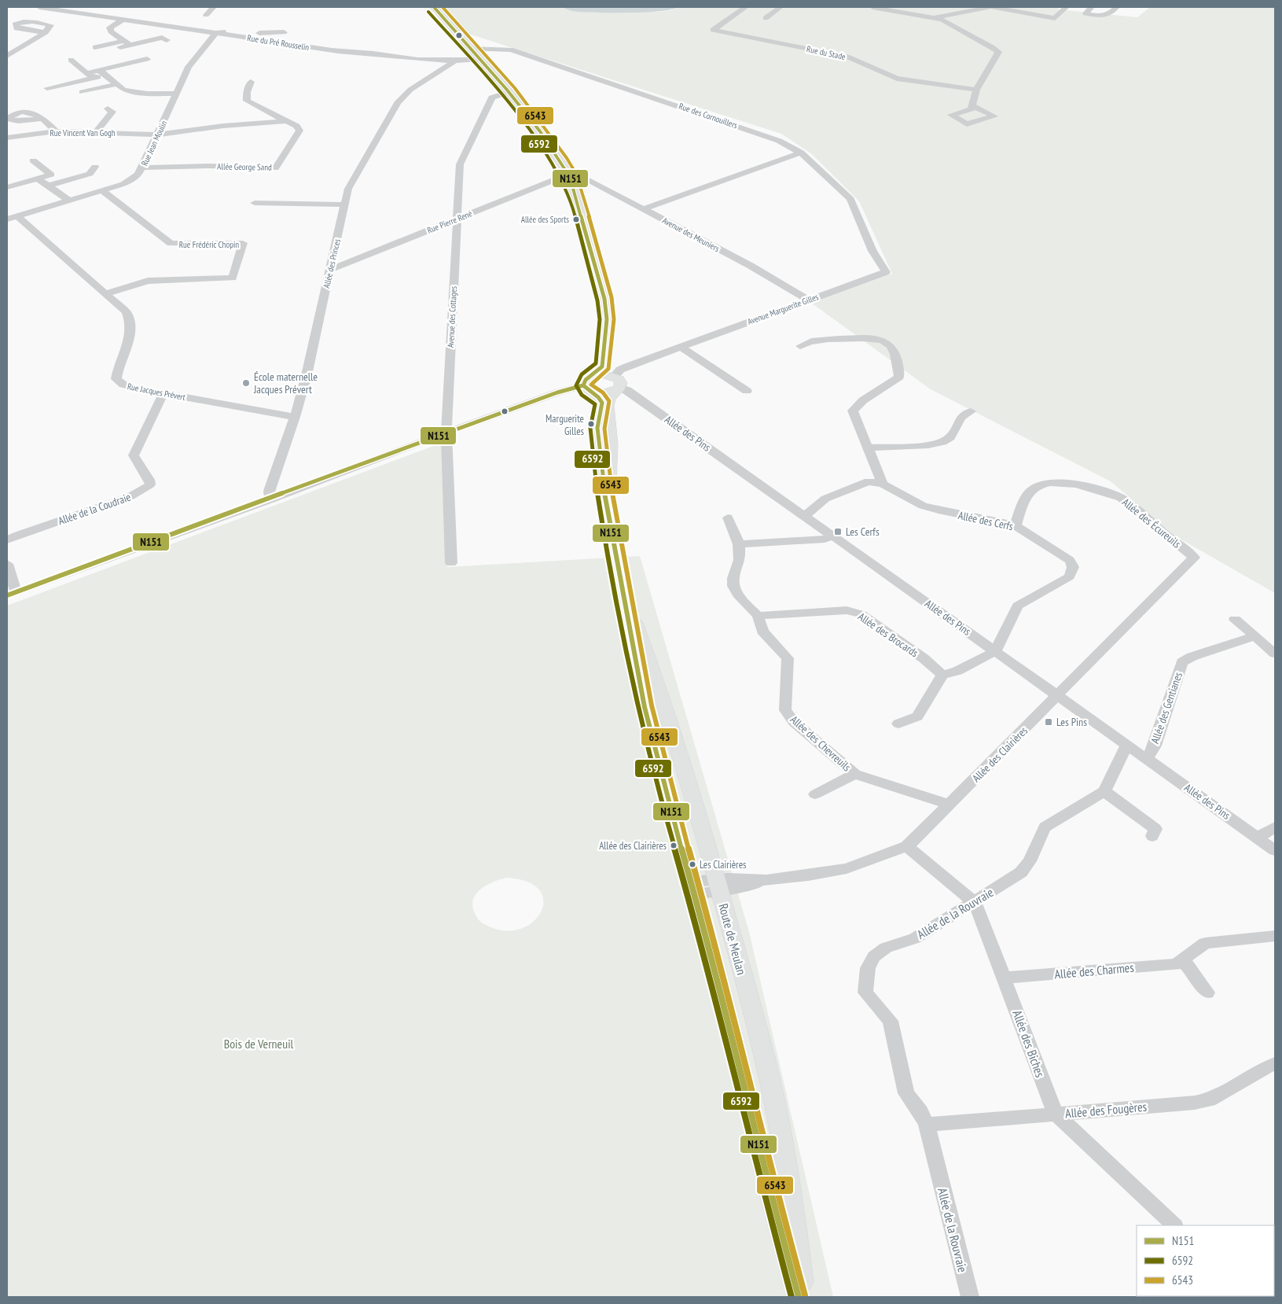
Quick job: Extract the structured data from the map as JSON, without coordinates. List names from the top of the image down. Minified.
{"streets":{"main road":["Route de Meulan"],"street":["Rue du Pré Rousselin","Rue du Stade","Rue des Cornouillers","Rue Vincent Van Gogh","Rue Jean Moulin","Allée George Sand","Rue Pierre René","Avenue des Meuniers","Rue Frédéric Chopin","Allée des Princes","Avenue Marguerite Gilles","Avenue des Cottages","Rue Jacques Prévert","Allée des Pins","Allée de la Coudraie","Allée des Cerfs","Allée des Écureuils","Allée des Brocards","Allée des Gentianes","Allée des Chevreuils","Allée des Clairières","Allée de la Rouvraie","Allée des Charmes","Allée des Biches","Allée des Fougères"]},"crossings":[["Rue du Pré Rousselin","Rue Jean Moulin"],["Rue du Pré Rousselin","Allée des Princes"],["Rue des Cornouillers","Avenue Marguerite Gilles"],["Rue Vincent Van Gogh","Rue Jean Moulin"],["Rue Jean Moulin","Allée George Sand"],["Rue Jean Moulin","Rue Frédéric Chopin"],["Rue Jean Moulin","Rue Jacques Prévert"],["Rue Pierre René","Avenue des Meuniers"],["Rue Pierre René","Allée des Princes"],["Rue Pierre René","Avenue des Cottages"],["Avenue des Meuniers","Avenue Marguerite Gilles"],["Rue Frédéric Chopin","Rue Jacques Prévert"],["Allée des Princes","Rue Jacques Prévert"],["Avenue Marguerite Gilles","Allée des Pins"],["Avenue Marguerite Gilles","Route de Meulan"],["Rue Jacques Prévert","Allée de la Coudraie"],["Allée des Pins","Allée des Cerfs"],["Allée des Pins","Allée des Gentianes"],["Allée des Pins","Allée des Clairières"],["Allée des Pins","Route de Meulan"],["Allée des Cerfs","Allée des Écureuils"],["Allée des Écureuils","Allée des Clairières"],["Allée des Brocards","Allée des Chevreuils"],["Allée des Chevreuils","Allée des Clairières"],["Allée des Clairières","Route de Meulan"],["Allée des Clairières","Allée des Biches"],["Allée de la Rouvraie","Allée des Biches"],["Allée de la Rouvraie","Allée des Fougères"],["Allée des Charmes","Allée des Biches"],["Allée des Biches","Allée des Fougères"]],"parks":["Bois de Verneuil"],"places":{"other":["Allée des Sports","École maternelle Jacques Prévert","Marguerite Gilles","Allée des Clairières","Les Clairières"],"transit":["Les Cerfs","Les Pins"]},"lines":["transit line N151","transit line 6543","transit line 6592"],"legend":["N151","6592","6543"]}
